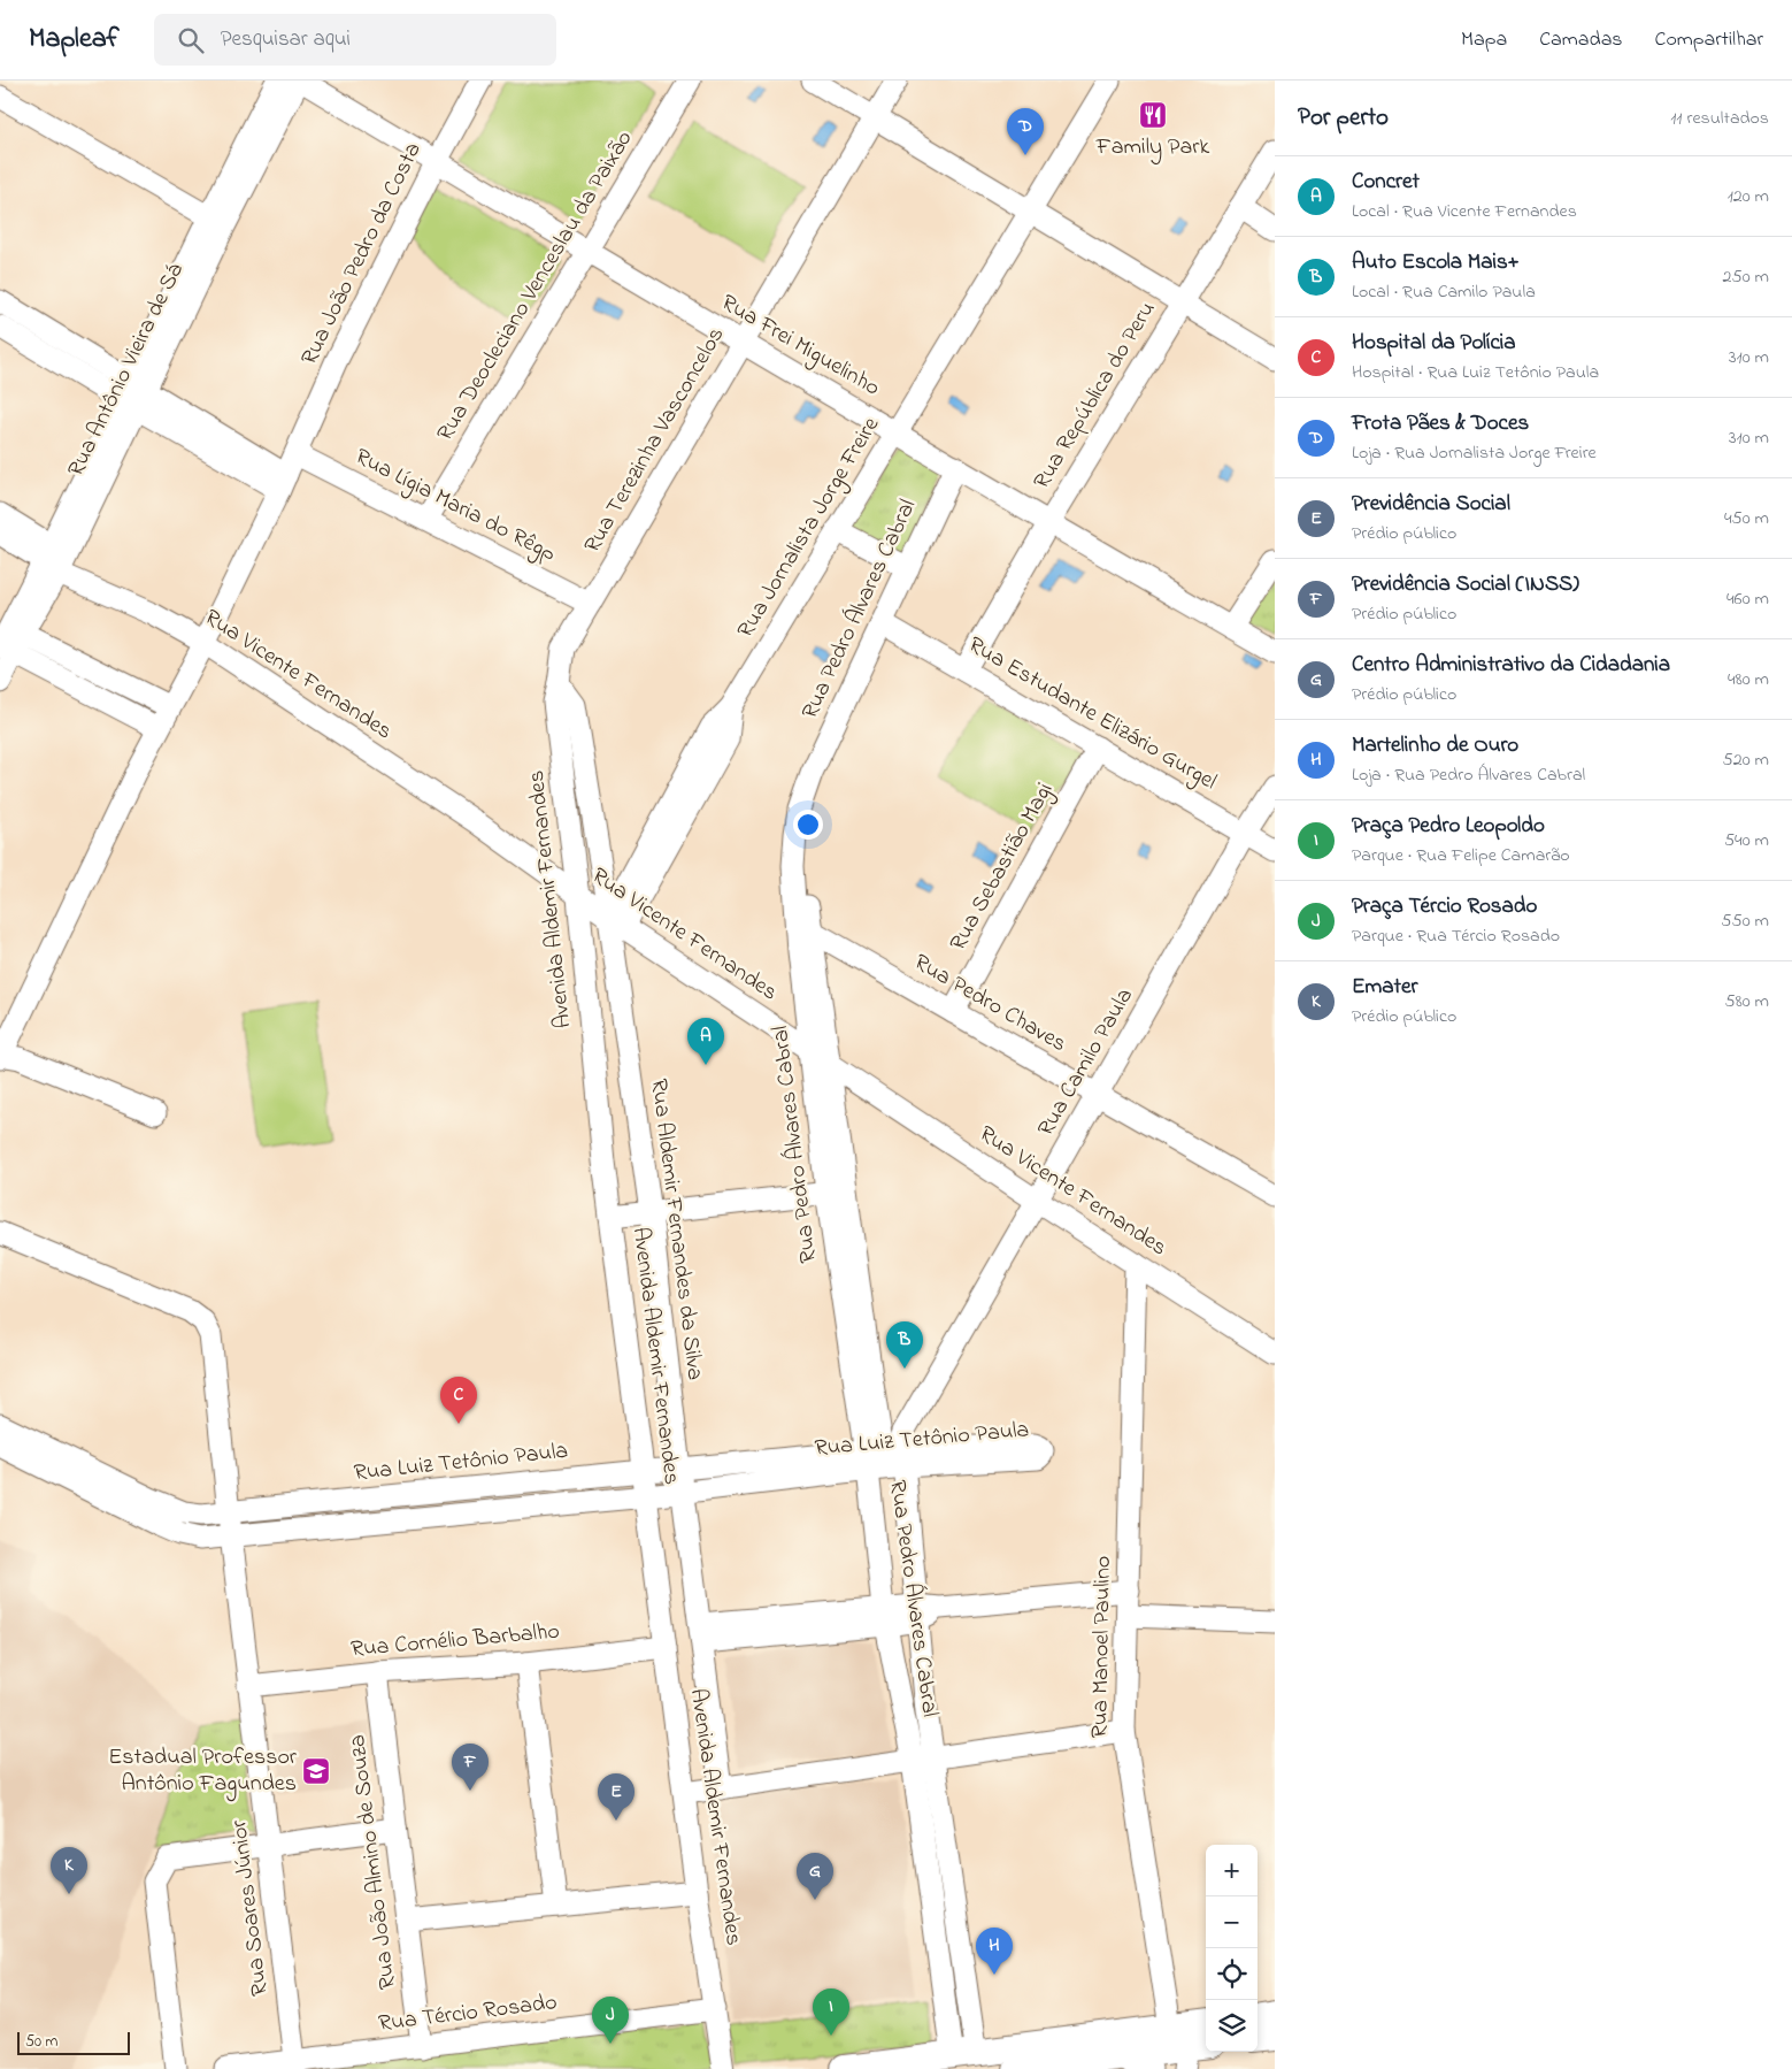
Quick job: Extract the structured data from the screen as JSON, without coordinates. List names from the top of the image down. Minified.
{"streets":{"street":["Rua João Pedro da Costa","Rua Deocleciano Venceslau da Paixão","Rua Frei Miguelinho","Rua Antônio Vieira de Sá","Rua República do Peru","Rua Terezinha Vasconcelos","Rua Lígia Maria do Rêgp","Rua Jornalista Jorge Freire","Rua Pedro Álvares Cabral","Rua Vicente Fernandes","Rua Estudante Elizário Gurgel","Rua Sebastião Magi","Avenida Aldemir Fernandes","Rua Pedro Chaves","Rua Camilo Paula","Rua Aldemir Fernandes da Silva","Rua Luiz Tetônio Paula","Rua Cornélio Barbalho","Rua Manoel Paulino","Rua João Almino de Souza","Rua Soares Júnior","Rua Tércio Rosado"]},"crossings":[["Rua João Pedro da Costa","Rua Frei Miguelinho"],["Rua João Pedro da Costa","Rua Lígia Maria do Rêgp"],["Rua João Pedro da Costa","Rua Vicente Fernandes"],["Rua Deocleciano Venceslau da Paixão","Rua Frei Miguelinho"],["Rua Deocleciano Venceslau da Paixão","Rua Lígia Maria do Rêgp"],["Rua Frei Miguelinho","Rua Antônio Vieira de Sá"],["Rua Frei Miguelinho","Rua República do Peru"],["Rua Frei Miguelinho","Rua Terezinha Vasconcelos"],["Rua Frei Miguelinho","Rua Jornalista Jorge Freire"],["Rua Frei Miguelinho","Rua Pedro Álvares Cabral"],["Rua Antônio Vieira de Sá","Rua Vicente Fernandes"],["Rua República do Peru","Rua Estudante Elizário Gurgel"],["Rua Terezinha Vasconcelos","Rua Lígia Maria do Rêgp"],["Rua Terezinha Vasconcelos","Avenida Aldemir Fernandes"],["Rua Jornalista Jorge Freire","Rua Vicente Fernandes"],["Rua Jornalista Jorge Freire","Rua Aldemir Fernandes da Silva"],["Rua Pedro Álvares Cabral","Rua Vicente Fernandes"],["Rua Pedro Álvares Cabral","Rua Estudante Elizário Gurgel"],["Rua Pedro Álvares Cabral","Rua Pedro Chaves"],["Rua Pedro Álvares Cabral","Rua Camilo Paula"],["Rua Pedro Álvares Cabral","Rua Luiz Tetônio Paula"],["Rua Vicente Fernandes","Avenida Aldemir Fernandes"],["Rua Vicente Fernandes","Rua Camilo Paula"],["Rua Vicente Fernandes","Rua Aldemir Fernandes da Silva"],["Rua Vicente Fernandes","Rua Manoel Paulino"],["Rua Estudante Elizário Gurgel","Rua Sebastião Magi"],["Rua Estudante Elizário Gurgel","Rua Camilo Paula"],["Rua Sebastião Magi","Rua Pedro Chaves"],["Avenida Aldemir Fernandes","Rua Aldemir Fernandes da Silva"],["Avenida Aldemir Fernandes","Rua Luiz Tetônio Paula"],["Avenida Aldemir Fernandes","Rua Cornélio Barbalho"],["Avenida Aldemir Fernandes","Rua Tércio Rosado"],["Rua Pedro Chaves","Rua Camilo Paula"],["Rua Aldemir Fernandes da Silva","Rua Luiz Tetônio Paula"],["Rua Luiz Tetônio Paula","Rua Soares Júnior"],["Rua Cornélio Barbalho","Rua João Almino de Souza"],["Rua Cornélio Barbalho","Rua Soares Júnior"],["Rua João Almino de Souza","Rua Tércio Rosado"],["Rua Soares Júnior","Rua Tércio Rosado"]],"places":{"restaurant":["Family Park"],"school or university":["Estadual Professor Antônio Fagundes"]},"scale_bar":"50 m","page":{"header":"Mapleaf","search":"Pesquisar aqui","nav":["Mapa","Camadas","Compartilhar"],"heading":["Por perto","11 resultados"],"pins":["D","A","B","C","F","E","K","G","H","I","J"],"list":[{"mark":"A","name":"Concret","note":"Local · Rua Vicente Fernandes","value":"120 m"},{"mark":"B","name":"Auto Escola Mais+","note":"Local · Rua Camilo Paula","value":"250 m"},{"mark":"C","name":"Hospital da Polícia","note":"Hospital · Rua Luiz Tetônio Paula","value":"310 m"},{"mark":"D","name":"Frota Pães & Doces","note":"Loja · Rua Jornalista Jorge Freire","value":"310 m"},{"mark":"E","name":"Previdência Social","note":"Prédio público","value":"450 m"},{"mark":"F","name":"Previdência Social (INSS)","note":"Prédio público","value":"460 m"},{"mark":"G","name":"Centro Administrativo da Cidadania","note":"Prédio público","value":"480 m"},{"mark":"H","name":"Martelinho de Ouro","note":"Loja · Rua Pedro Álvares Cabral","value":"520 m"},{"mark":"I","name":"Praça Pedro Leopoldo","note":"Parque · Rua Felipe Camarão","value":"540 m"},{"mark":"J","name":"Praça Tércio Rosado","note":"Parque · Rua Tércio Rosado","value":"550 m"},{"mark":"K","name":"Emater","note":"Prédio público","value":"580 m"}],"map_buttons":["+","−"],"scale":"50 m"}}
